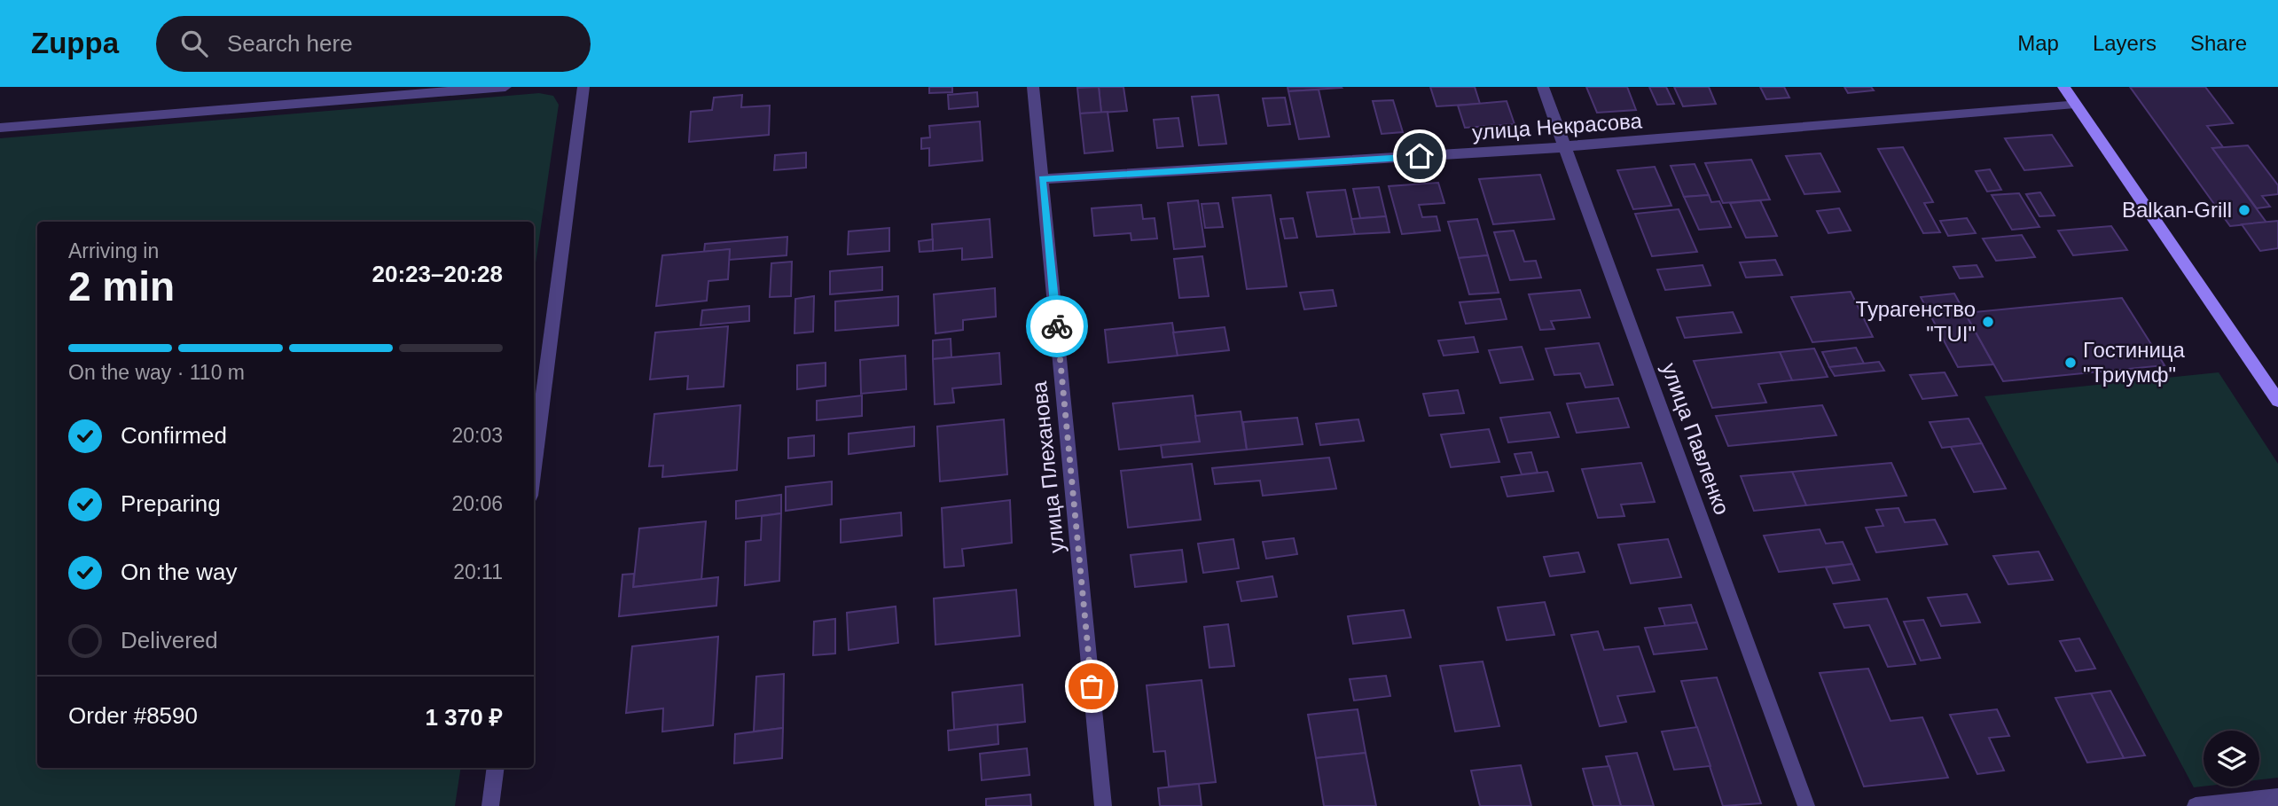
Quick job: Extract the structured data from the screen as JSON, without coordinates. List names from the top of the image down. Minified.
{"streets":{"street":["улица Некрасова","улица Павленко","улица Плеханова"]},"crossings":[["улица Некрасова","улица Павленко"],["улица Некрасова","улица Плеханова"]],"places":["Balkan-Grill","Турагенство \"TUI\"","Гостиница \"Триумф\""],"page":{"header":"Zuppa","search":"Search here","nav":["Map","Layers","Share"],"heading":["2 min","Arriving in","20:23–20:28"],"panel":["Order #8590","1 370 ₽"],"bar":"On the way · 110 m","list":[["Confirmed","20:03"],["Preparing","20:06"],["On the way","20:11"],"Delivered"]}}
